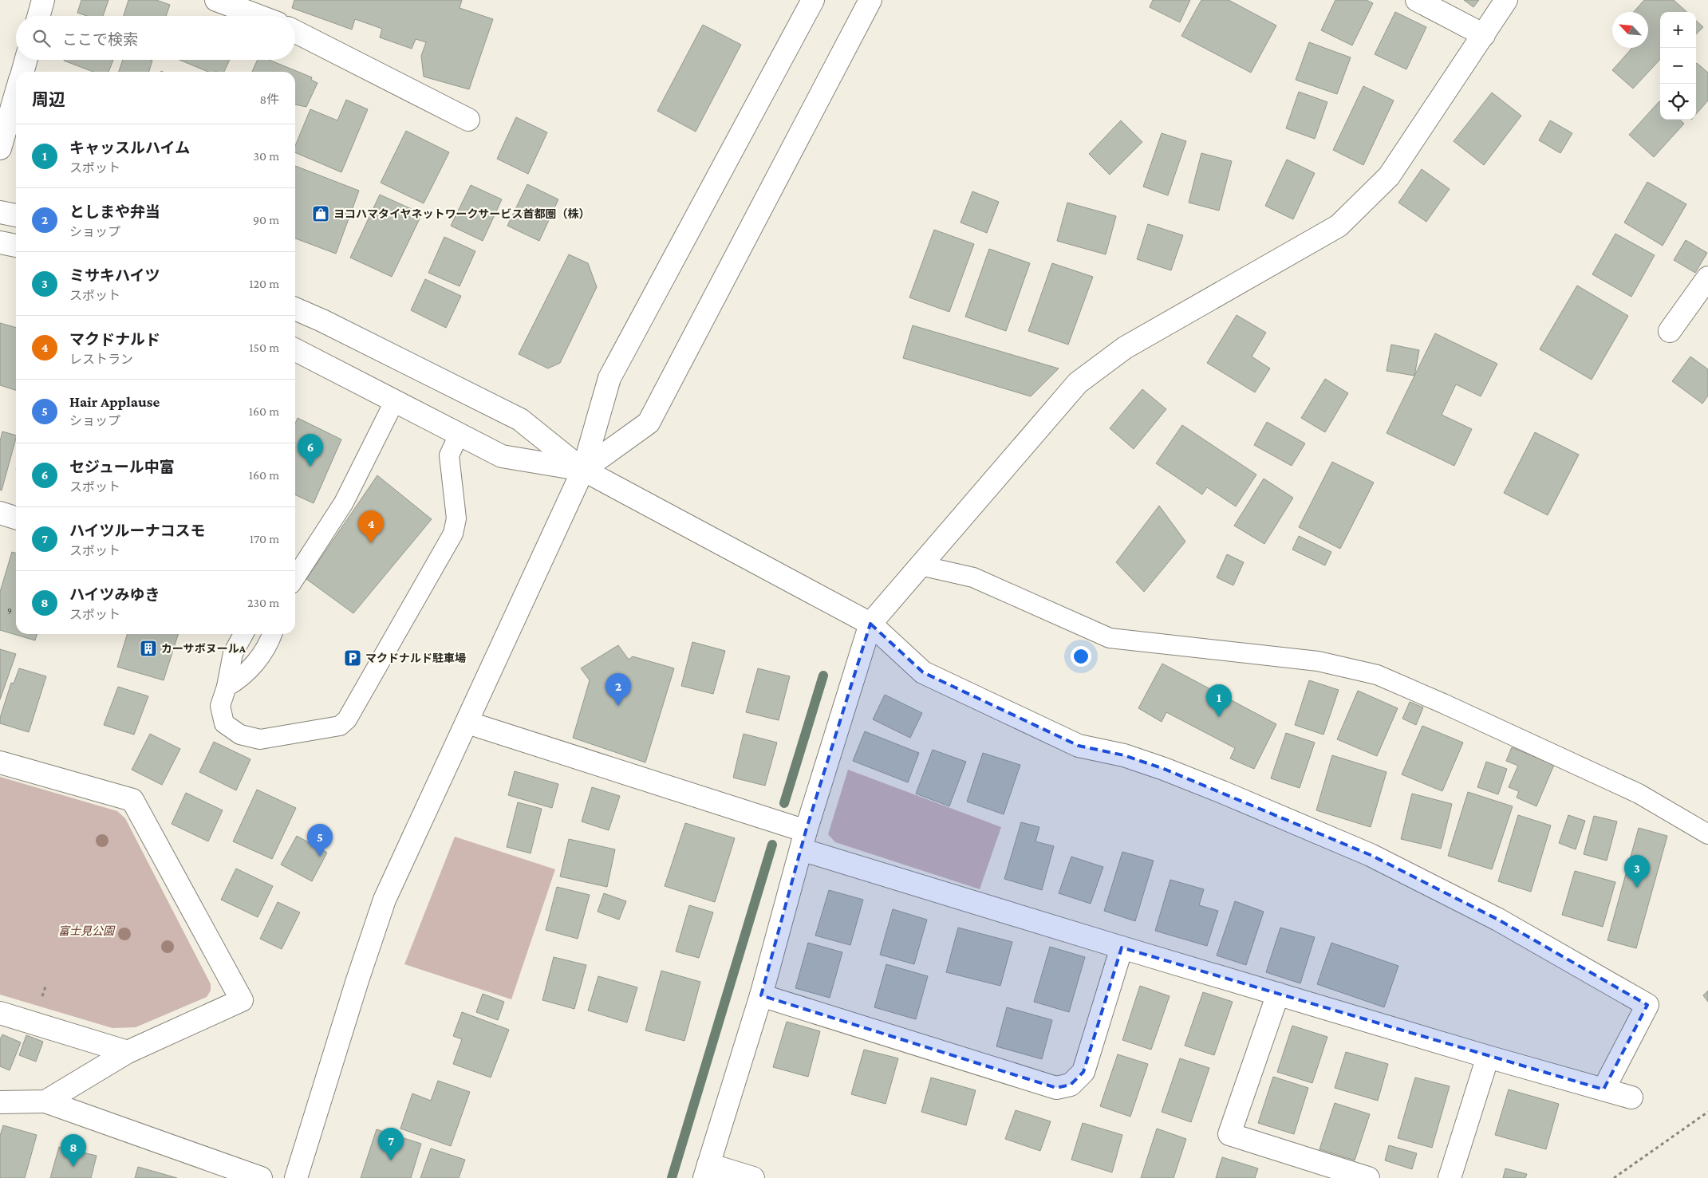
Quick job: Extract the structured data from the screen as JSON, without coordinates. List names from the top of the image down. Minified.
{"parks":["富士見公園"],"places":{"shop":["ヨコハマタイヤネットワークサービス首都圏（株）"],"building":["カーサボヌールA"],"parking":["マクドナルド駐車場"]},"house_numbers":["9"],"north":"top left","page":{"map_buttons":["+","−"],"search":"ここで検索","heading":["周辺","8件"],"list":[{"mark":"1","name":"キャッスルハイム","note":"スポット","value":"30 m"},{"mark":"2","name":"としまや弁当","note":"ショップ","value":"90 m"},{"mark":"3","name":"ミサキハイツ","note":"スポット","value":"120 m"},{"mark":"4","name":"マクドナルド","note":"レストラン","value":"150 m"},{"mark":"5","name":"Hair Applause","note":"ショップ","value":"160 m"},{"mark":"6","name":"セジュール中富","note":"スポット","value":"160 m"},{"mark":"7","name":"ハイツルーナコスモ","note":"スポット","value":"170 m"},{"mark":"8","name":"ハイツみゆき","note":"スポット","value":"230 m"}],"pins":["6","4","2","1","5","3","7","8"]}}
